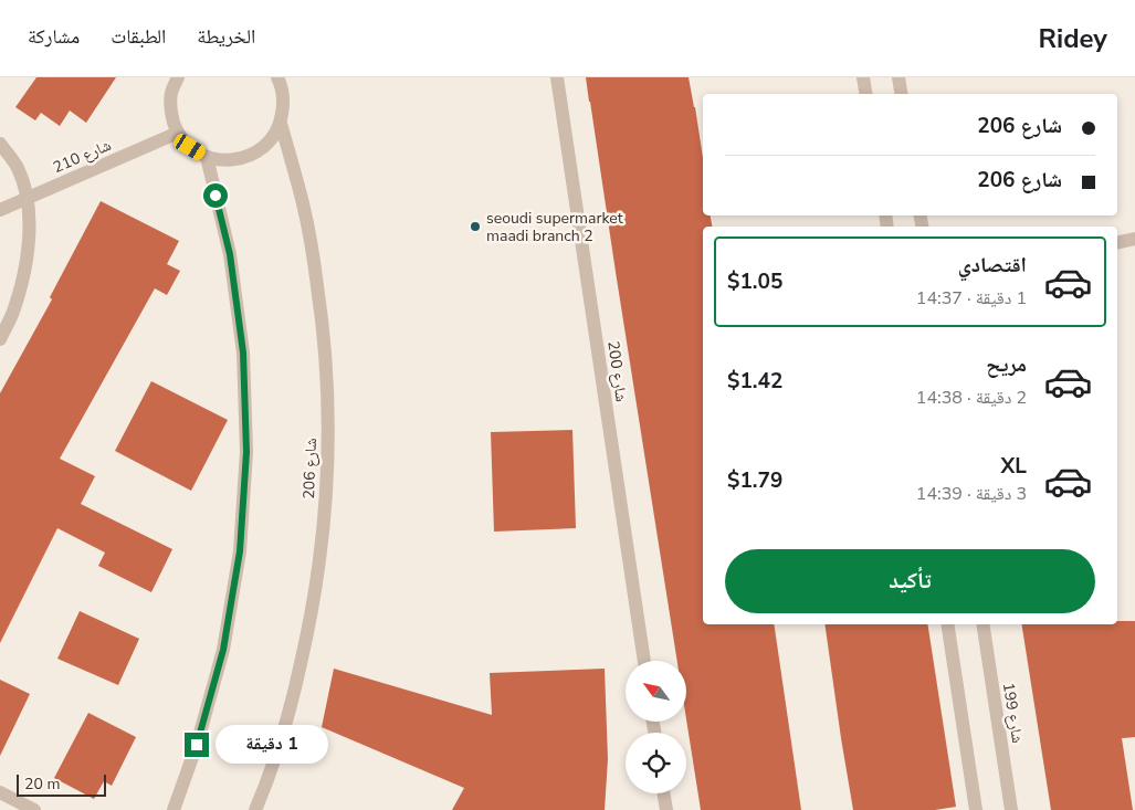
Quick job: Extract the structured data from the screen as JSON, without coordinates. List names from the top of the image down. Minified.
{"streets":{"street":["شارع 210","شارع 200","شارع 206","شارع 199"]},"places":["seoudi supermarket maadi branch 2"],"scale_bar":"20 m","north":"top left","page":{"header":"Ridey","nav":["الخريطة","الطبقات","مشاركة"],"banner":["شارع 206","شارع 206"],"list":[{"name":"اقتصادي","note":"1 دقيقة · 14:37","value":"$1.05"},{"name":"مريح","note":"2 دقيقة · 14:38","value":"$1.42"},{"name":"XL","note":"3 دقيقة · 14:39","value":"$1.79"}],"buttons":"تأكيد","bubble":"1 دقيقة","scale":"20 m"}}
